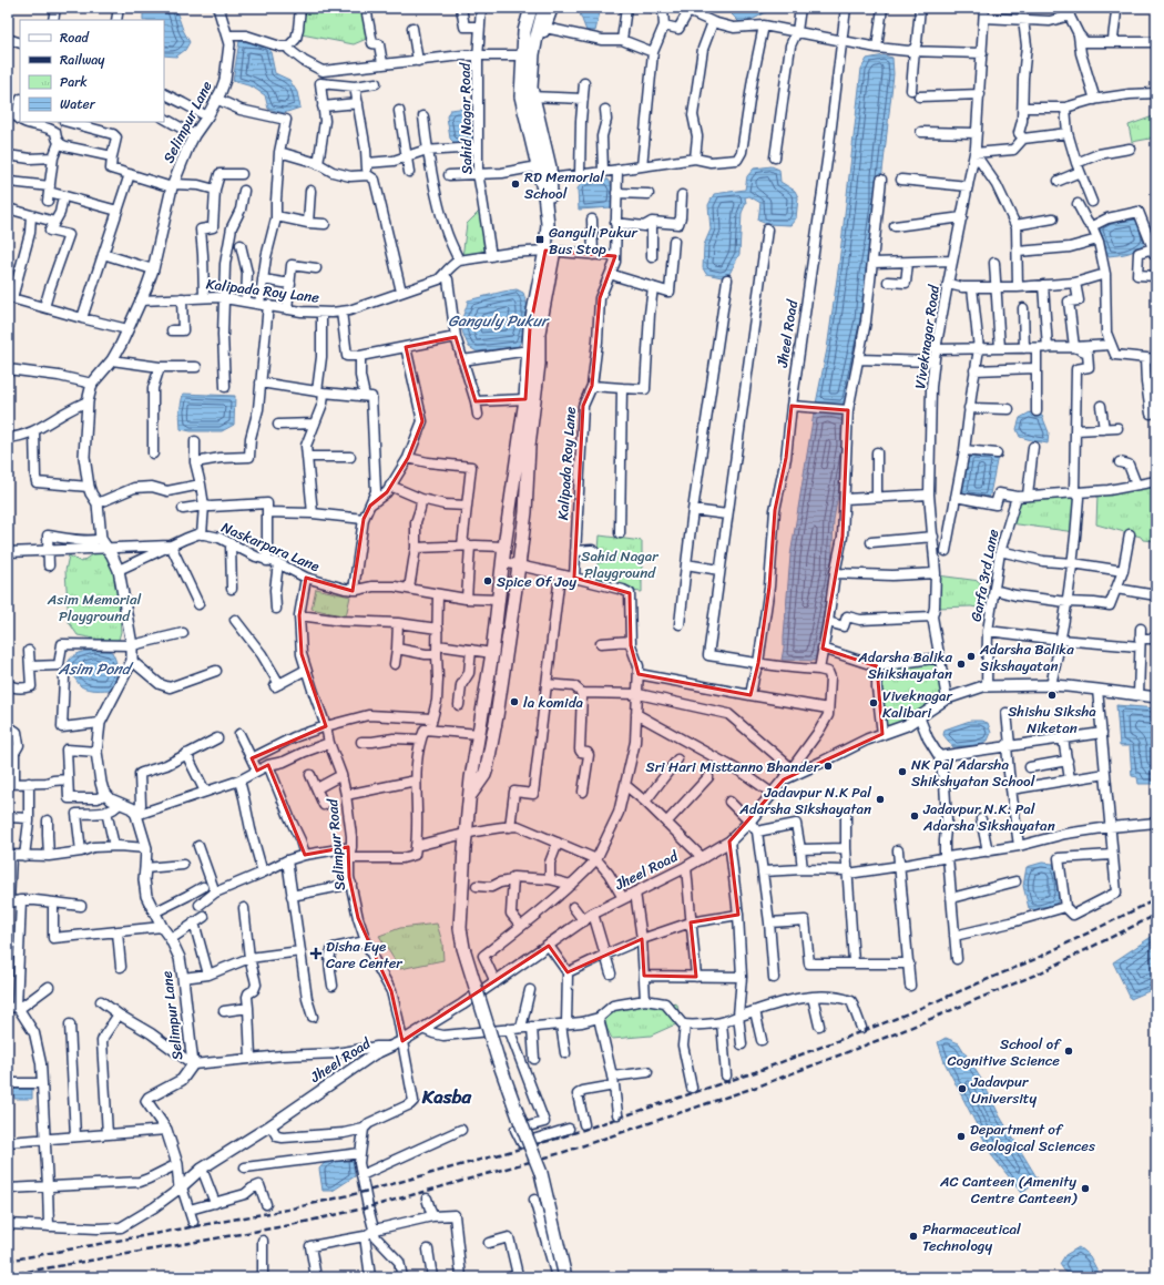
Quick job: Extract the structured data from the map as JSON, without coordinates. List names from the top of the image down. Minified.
{"streets":{"street":["Sahid Nagar Road","Selimpur Lane","Kalipada Roy Lane","Jheel Road","Viveknagar Road","Naskarpara Lane","Garfa 3rd Lane","Selimpur Road"]},"crossings":[["Selimpur Lane","Kalipada Roy Lane"],["Selimpur Lane","Jheel Road"],["Jheel Road","Viveknagar Road"],["Jheel Road","Garfa 3rd Lane"],["Jheel Road","Selimpur Road"],["Naskarpara Lane","Selimpur Road"]],"districts":["Kasba"],"water":["Ganguly Pukur","Asim Pond"],"parks":["Sahid Nagar Playground","Asim Memorial Playground"],"places":{"other":["RD Memorial School","Spice Of Joy","Adarsha Balika Sikshayatan","Adarsha Balika Shikshayatan","Shishu Siksha Niketan","la komida","Viveknagar Kalibari","Sri Hari Misttanno Bhander","NK Pal Adarsha Shikshyatan School","Jadavpur N.K Pal Adarsha Sikshayatan","Jadavpur N.K. Pal Adarsha Sikshayatan","School of Cognitive Science","Jadavpur University","Department of Geological Sciences","AC Canteen (Amenity Centre Canteen)","Pharmaceutical Technology"],"transit":["Ganguli Pukur Bus Stop"],"health":["Disha Eye Care Center"]},"legend":["Road","Railway","Park","Water"]}
